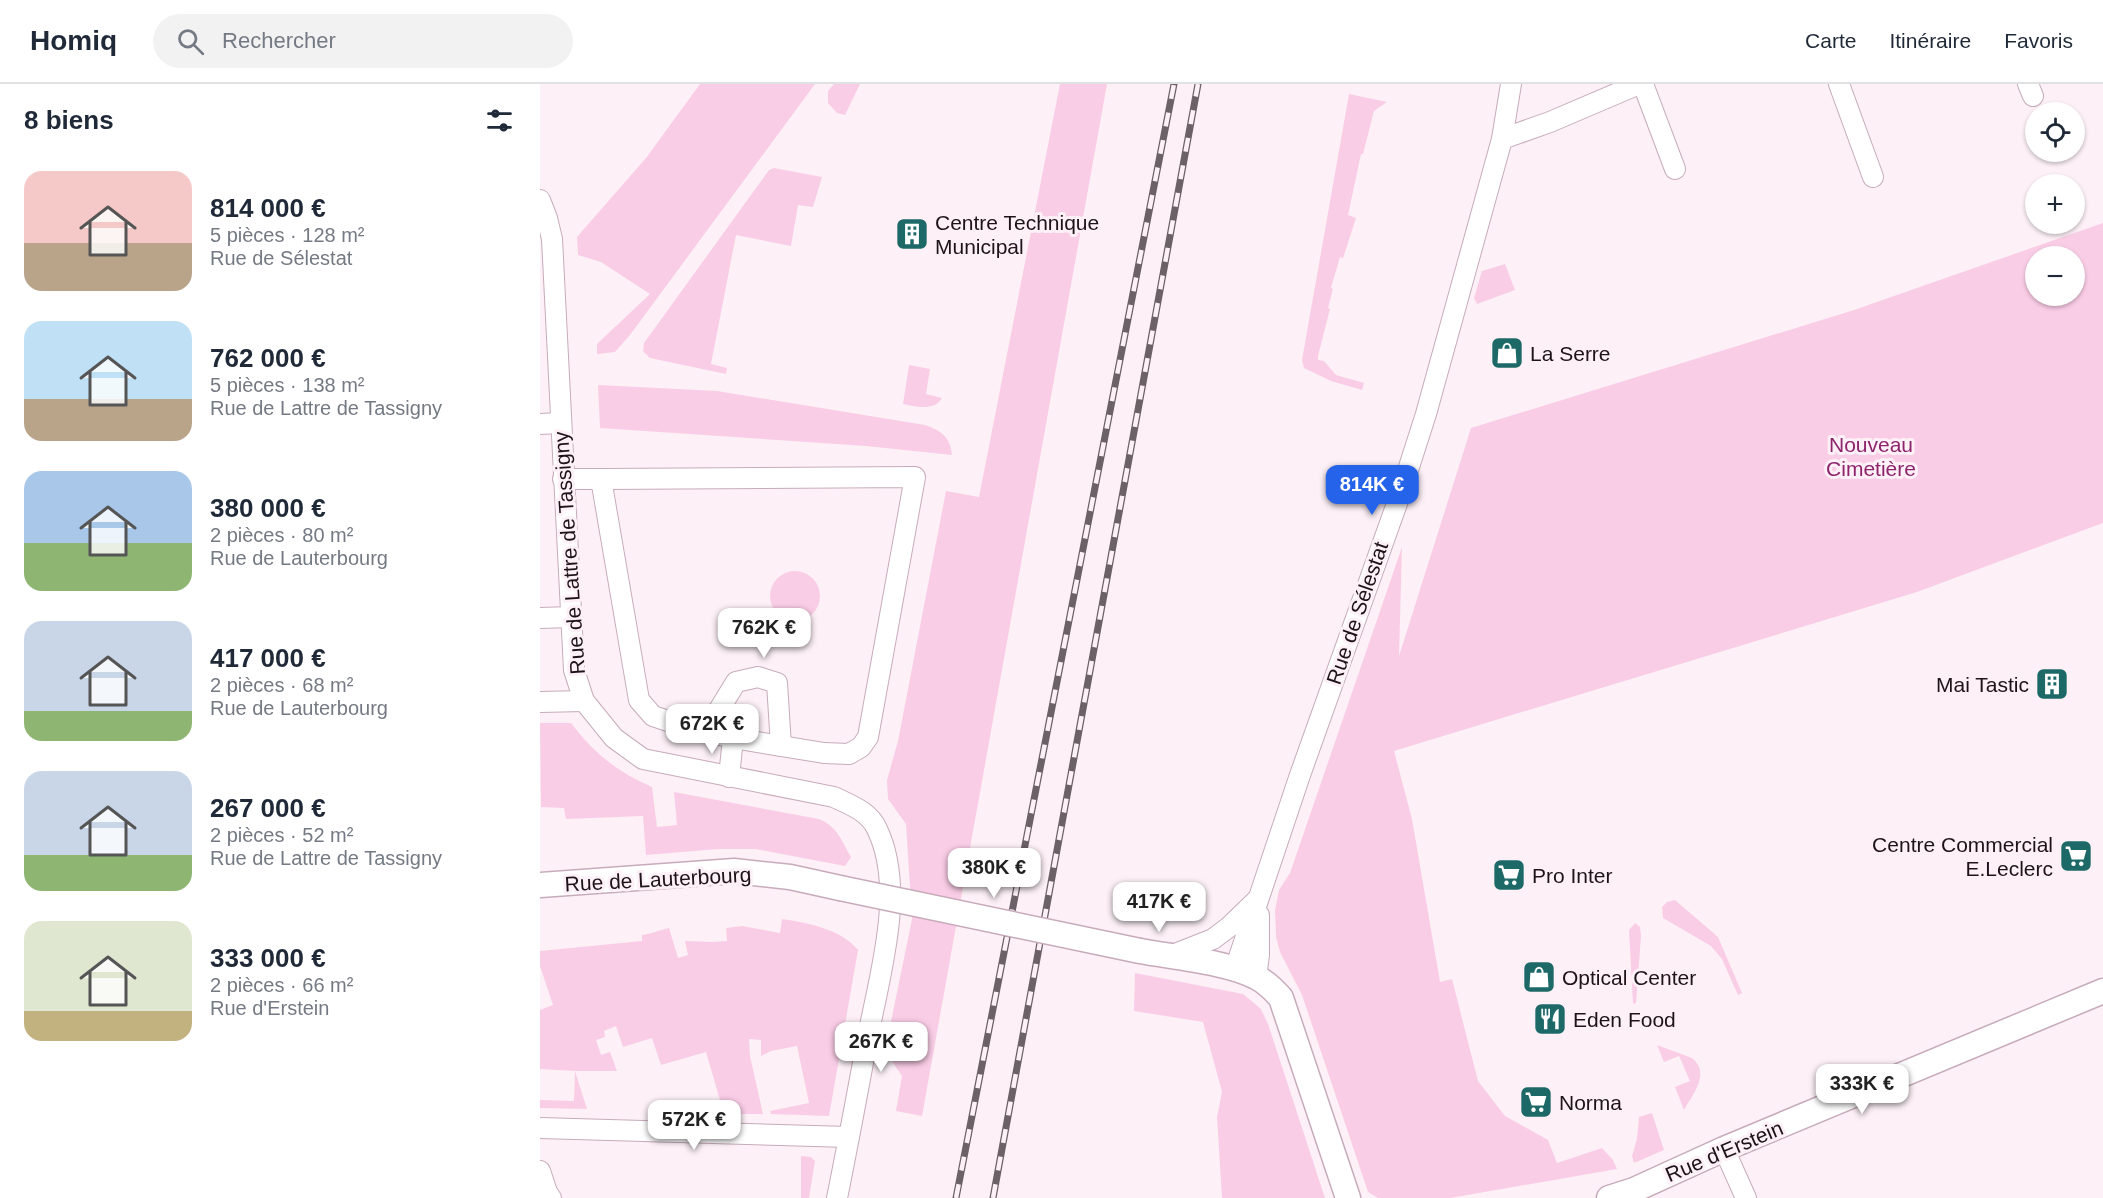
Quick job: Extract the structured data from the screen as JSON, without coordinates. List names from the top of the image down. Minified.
{"streets":{"street":["Rue de Lattre de Tassigny","Rue de Sélestat","Rue de Lauterbourg","Rue d'Erstein"]},"crossings":[["Rue de Sélestat","Rue de Lauterbourg"]],"parks":["Nouveau Cimetière"],"places":{"building":["Centre Technique Municipal","Mai Tastic"],"shop":["La Serre","Optical Center"],"supermarket":["Centre Commercial E.Leclerc","Pro Inter","Norma"],"restaurant":["Eden Food"]},"page":{"header":"Homiq","search":"Rechercher","nav":["Carte","Itinéraire","Favoris"],"heading":"8 biens","map_buttons":["+","−"],"list":[{"name":"814 000 €","note":"5 pièces · 128 m² · Rue de Sélestat"},{"name":"762 000 €","note":"5 pièces · 138 m² · Rue de Lattre de Tassigny"},{"name":"380 000 €","note":"2 pièces · 80 m² · Rue de Lauterbourg"},{"name":"417 000 €","note":"2 pièces · 68 m² · Rue de Lauterbourg"},{"name":"267 000 €","note":"2 pièces · 52 m² · Rue de Lattre de Tassigny"},{"name":"333 000 €","note":"2 pièces · 66 m² · Rue d'Erstein"}],"price":["814K €","762K €","672K €","380K €","417K €","267K €","333K €","572K €"]}}
